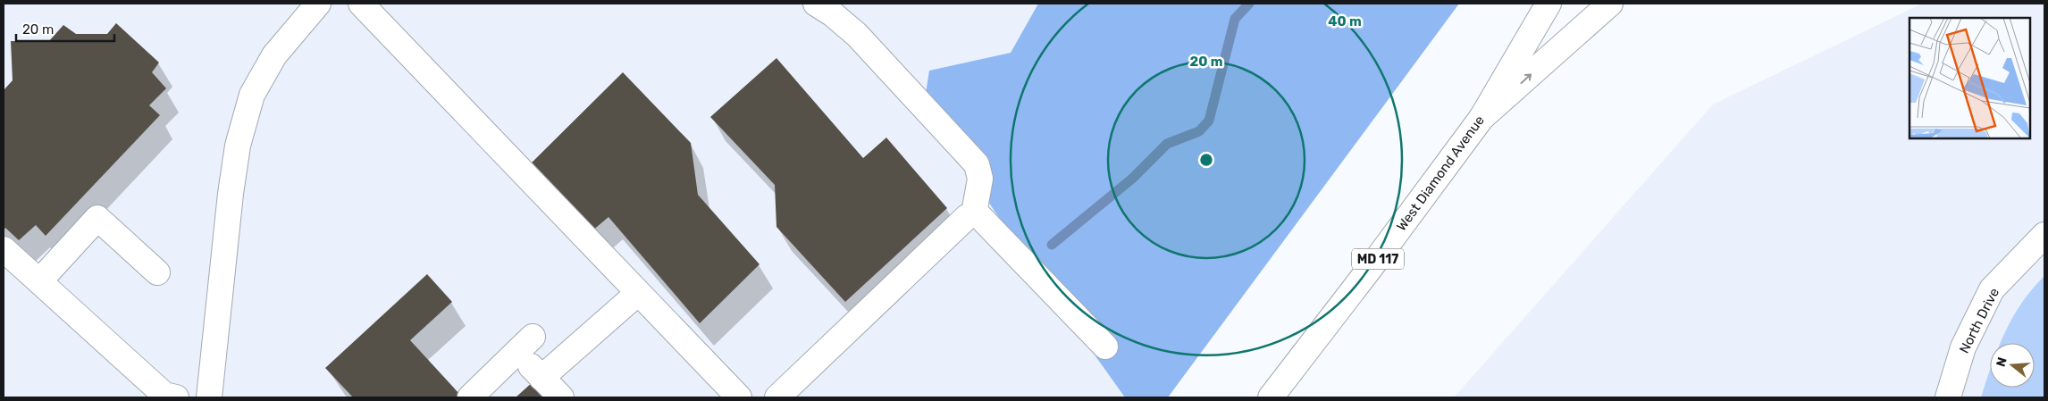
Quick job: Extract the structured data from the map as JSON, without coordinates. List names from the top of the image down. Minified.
{"streets":{"main road":["West Diamond Avenue","MD 117","North Drive"]},"scale_bar":"20 m","north":"left","rings":["40 m","20 m"]}
